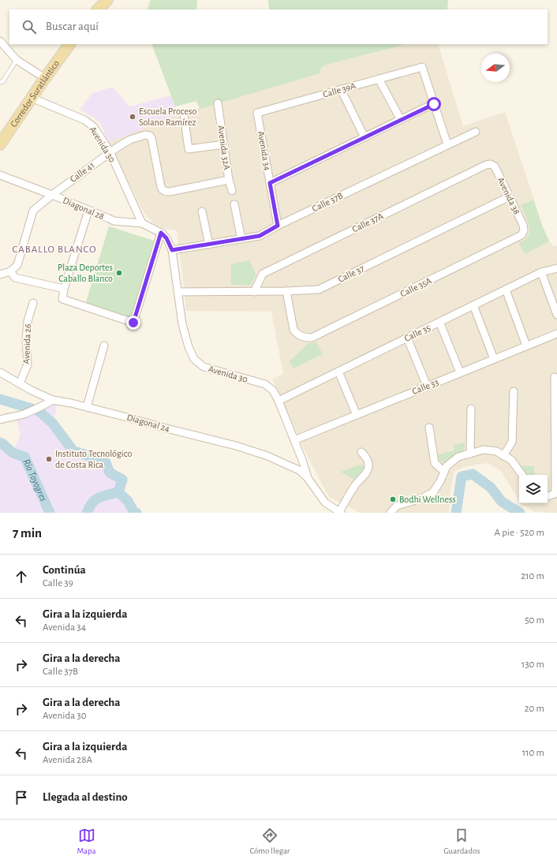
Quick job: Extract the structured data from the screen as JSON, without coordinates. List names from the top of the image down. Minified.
{"streets":{"main road":["Corredor Suratlántico"],"street":["Calle 39A","Avenida 30","Avenida 32A","Avenida 34","Calle 41","Avenida 38","Calle 37B","Diagonal 28","Calle 37A","Calle 37","Calle 35A","Calle 35","Avenida 26","Calle 33","Diagonal 24"]},"crossings":[["Calle 39A","Avenida 34"],["Corredor Suratlántico","Avenida 30"],["Avenida 30","Calle 41"],["Avenida 30","Calle 37B"],["Avenida 30","Diagonal 28"],["Avenida 30","Calle 37"],["Avenida 30","Calle 35"],["Avenida 30","Calle 33"],["Avenida 30","Diagonal 24"],["Avenida 32A","Calle 41"],["Avenida 34","Calle 37B"],["Calle 41","Diagonal 28"],["Avenida 38","Calle 37A"],["Avenida 38","Calle 37"],["Avenida 38","Calle 35A"],["Calle 37A","Calle 37"],["Calle 37","Calle 35A"],["Avenida 26","Diagonal 24"]],"districts":["CABALLO BLANCO"],"water":["Río Toyogres"],"places":["Escuela Proceso Solano Ramírez","Plaza Deportes Caballo Blanco","Instituto Tecnológico de Costa Rica","Bodhi Wellness"],"north":"left","page":{"search":"Buscar aquí","heading":["7 min","A pie · 520 m"],"list":[["Continúa","Calle 39","210 m"],["Gira a la izquierda","Avenida 34","50 m"],["Gira a la derecha","Calle 37B","130 m"],["Gira a la derecha","Avenida 30","20 m"],["Gira a la izquierda","Avenida 28A","110 m"],"Llegada al destino"],"nav":["Mapa","Cómo llegar","Guardados"]}}
